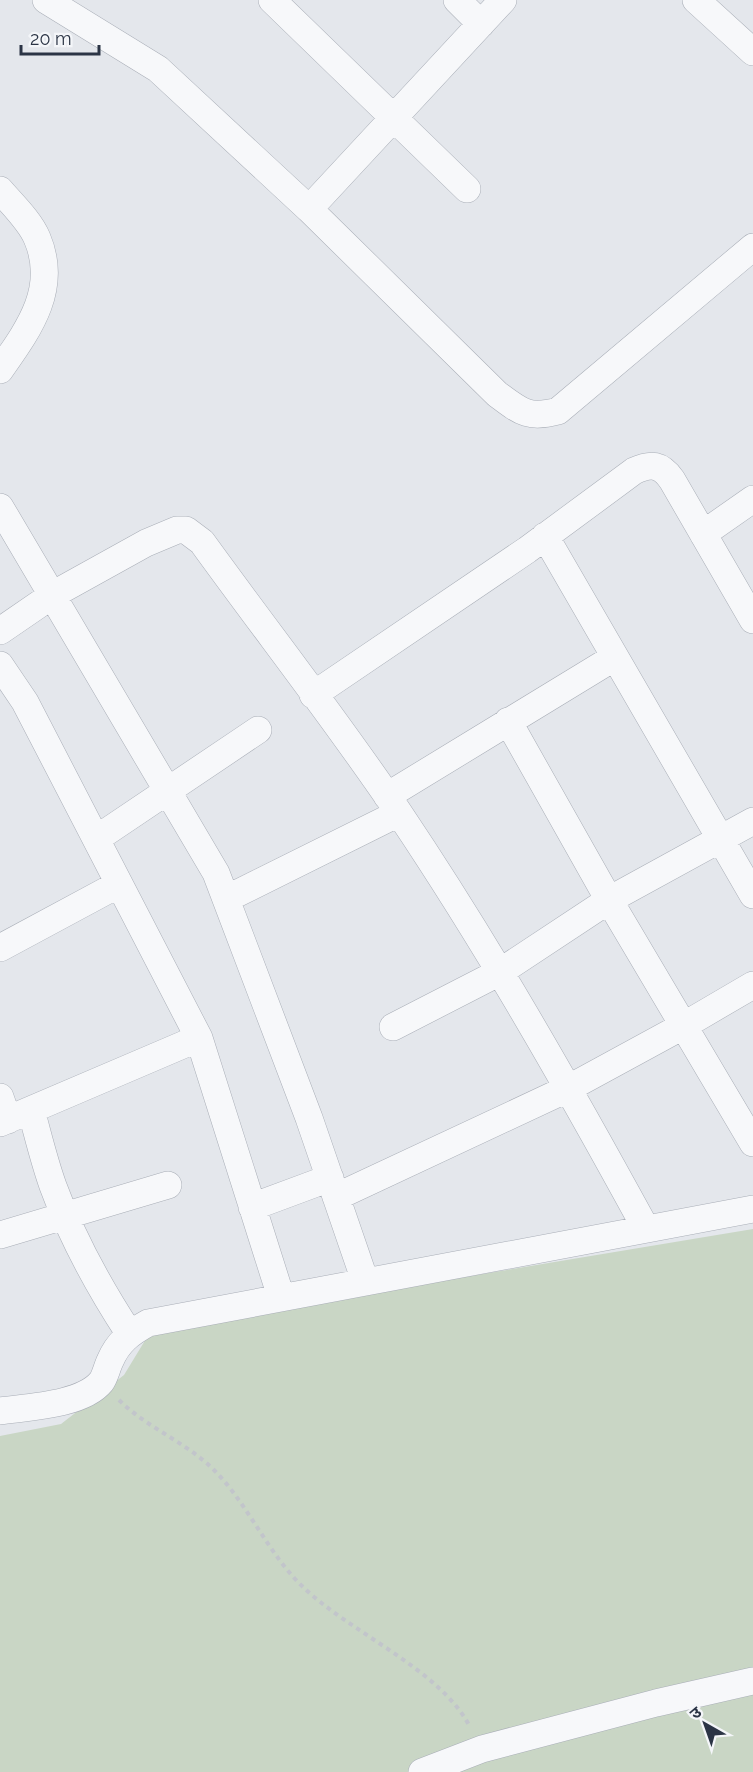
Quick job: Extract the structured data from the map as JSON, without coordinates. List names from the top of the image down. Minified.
{"scale_bar":"20 m","north":"top left"}
